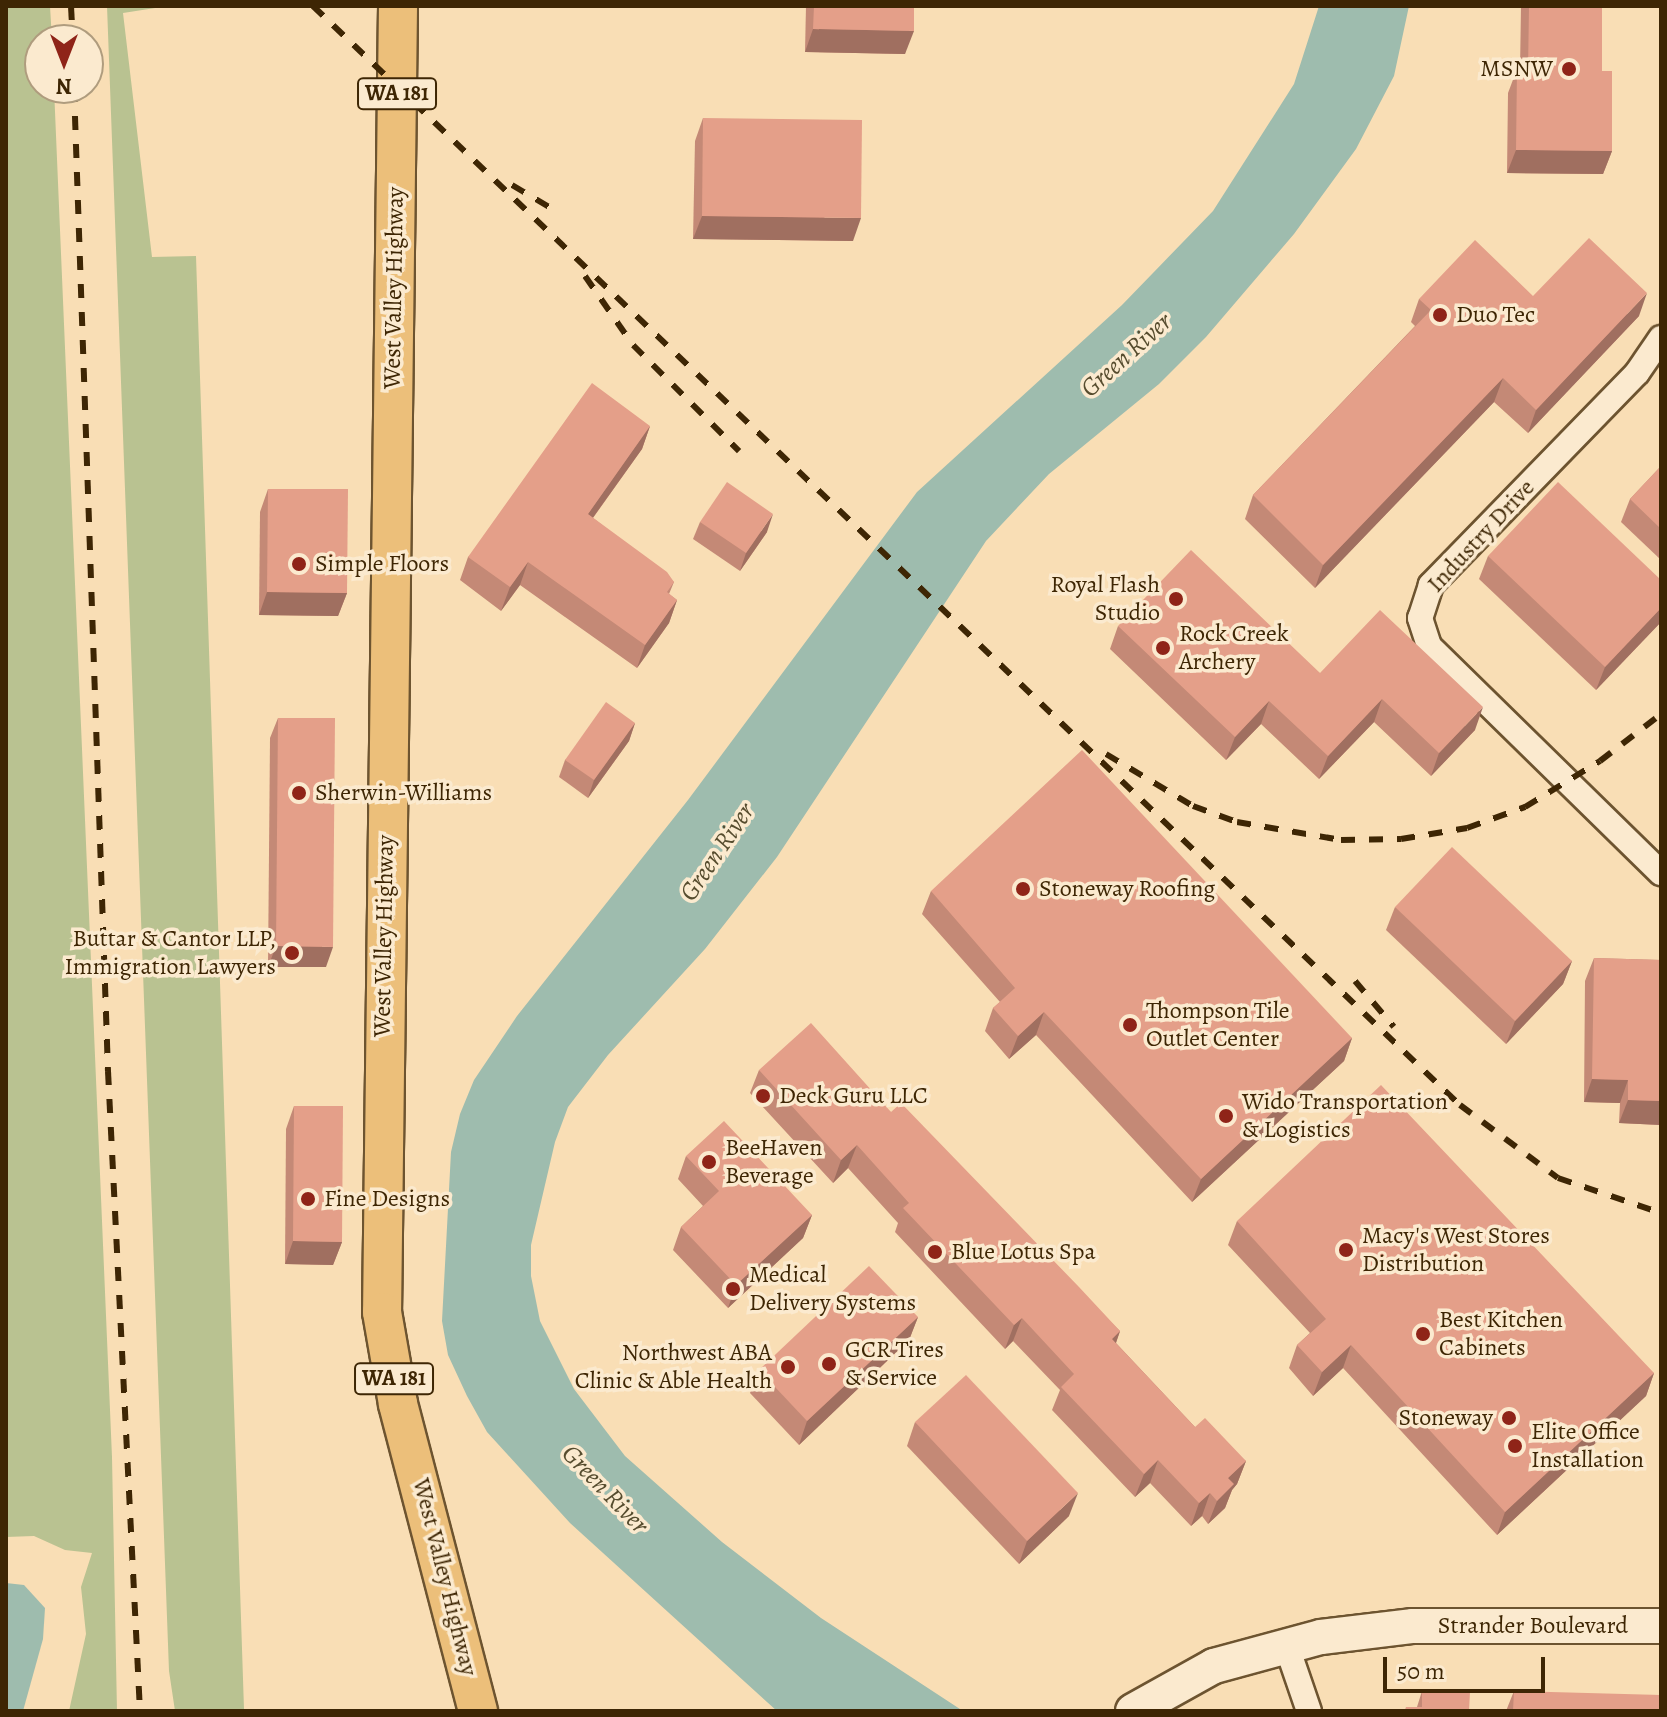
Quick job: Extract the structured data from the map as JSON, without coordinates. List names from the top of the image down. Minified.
{"streets":{"main road":["WA 181","West Valley Highway","Strander Boulevard"],"street":["Industry Drive"]},"water":["Green River"],"places":["MSNW","Duo Tec","Simple Floors","Royal Flash Studio","Rock Creek Archery","Sherwin-Williams","Stoneway Roofing","Buttar & Cantor LLP, Immigration Lawyers","Thompson Tile Outlet Center","Deck Guru LLC","Wido Transportation & Logistics","BeeHaven Beverage","Fine Designs","Macy's West Stores Distribution","Blue Lotus Spa","Medical Delivery Systems","Best Kitchen Cabinets","GCR Tires & Service","Northwest ABA Clinic & Able Health","Stoneway","Elite Office Installation"],"scale_bar":"50 m","north":"bottom"}
